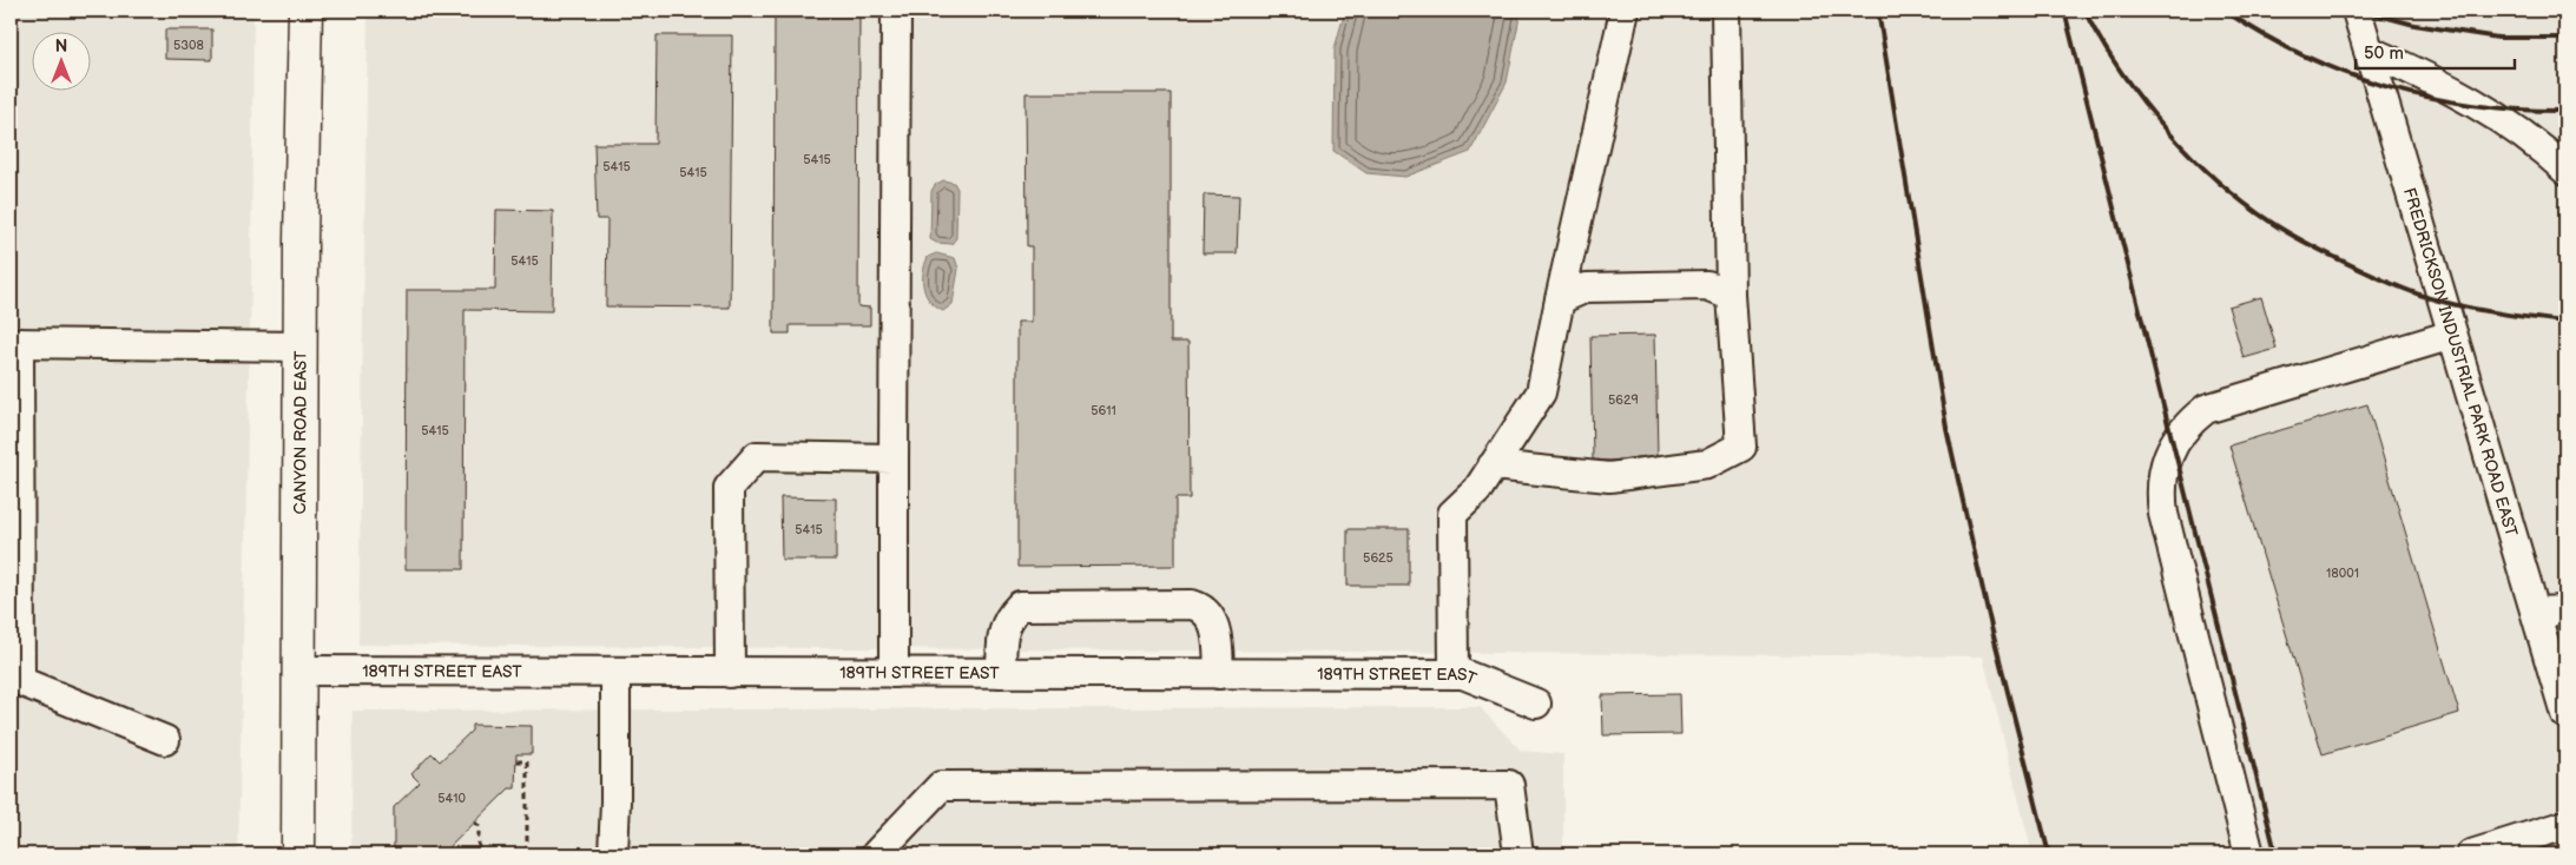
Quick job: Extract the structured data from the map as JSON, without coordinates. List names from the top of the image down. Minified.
{"streets":{"main road":["CANYON ROAD EAST"],"street":["FREDRICKSON INDUSTRIAL PARK ROAD EAST","189TH STREET EAST"]},"crossings":[["CANYON ROAD EAST","189TH STREET EAST"]],"house_numbers":["5308","5415","5415","5415","5415","5629","5611","5415","5415","5625","18001","5410"],"scale_bar":"50 m","north":"top"}
